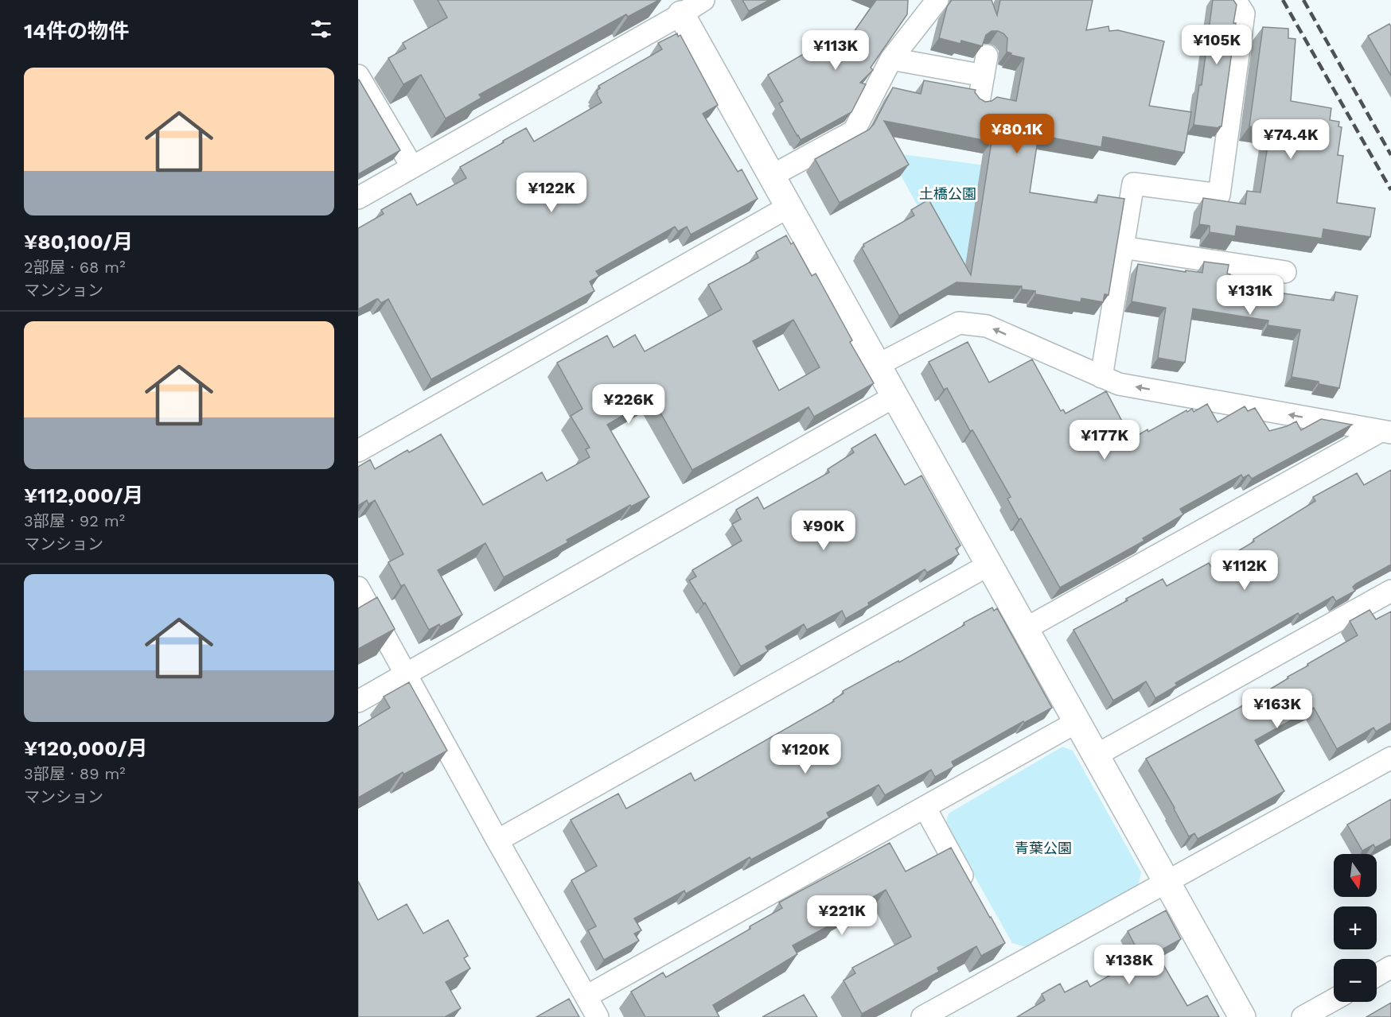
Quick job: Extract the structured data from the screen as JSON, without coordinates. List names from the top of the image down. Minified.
{"parks":["土橋公園","青葉公園"],"north":"bottom","page":{"heading":"14件の物件","price":["¥105K","¥113K","¥80.1K","¥74.4K","¥122K","¥131K","¥226K","¥177K","¥90K","¥112K","¥163K","¥120K","¥221K","¥138K"],"list":[{"name":"¥80,100/月","note":"2部屋 · 68 m² · マンション"},{"name":"¥112,000/月","note":"3部屋 · 92 m² · マンション"},{"name":"¥120,000/月","note":"3部屋 · 89 m² · マンション"}],"map_buttons":["+","−"]}}
